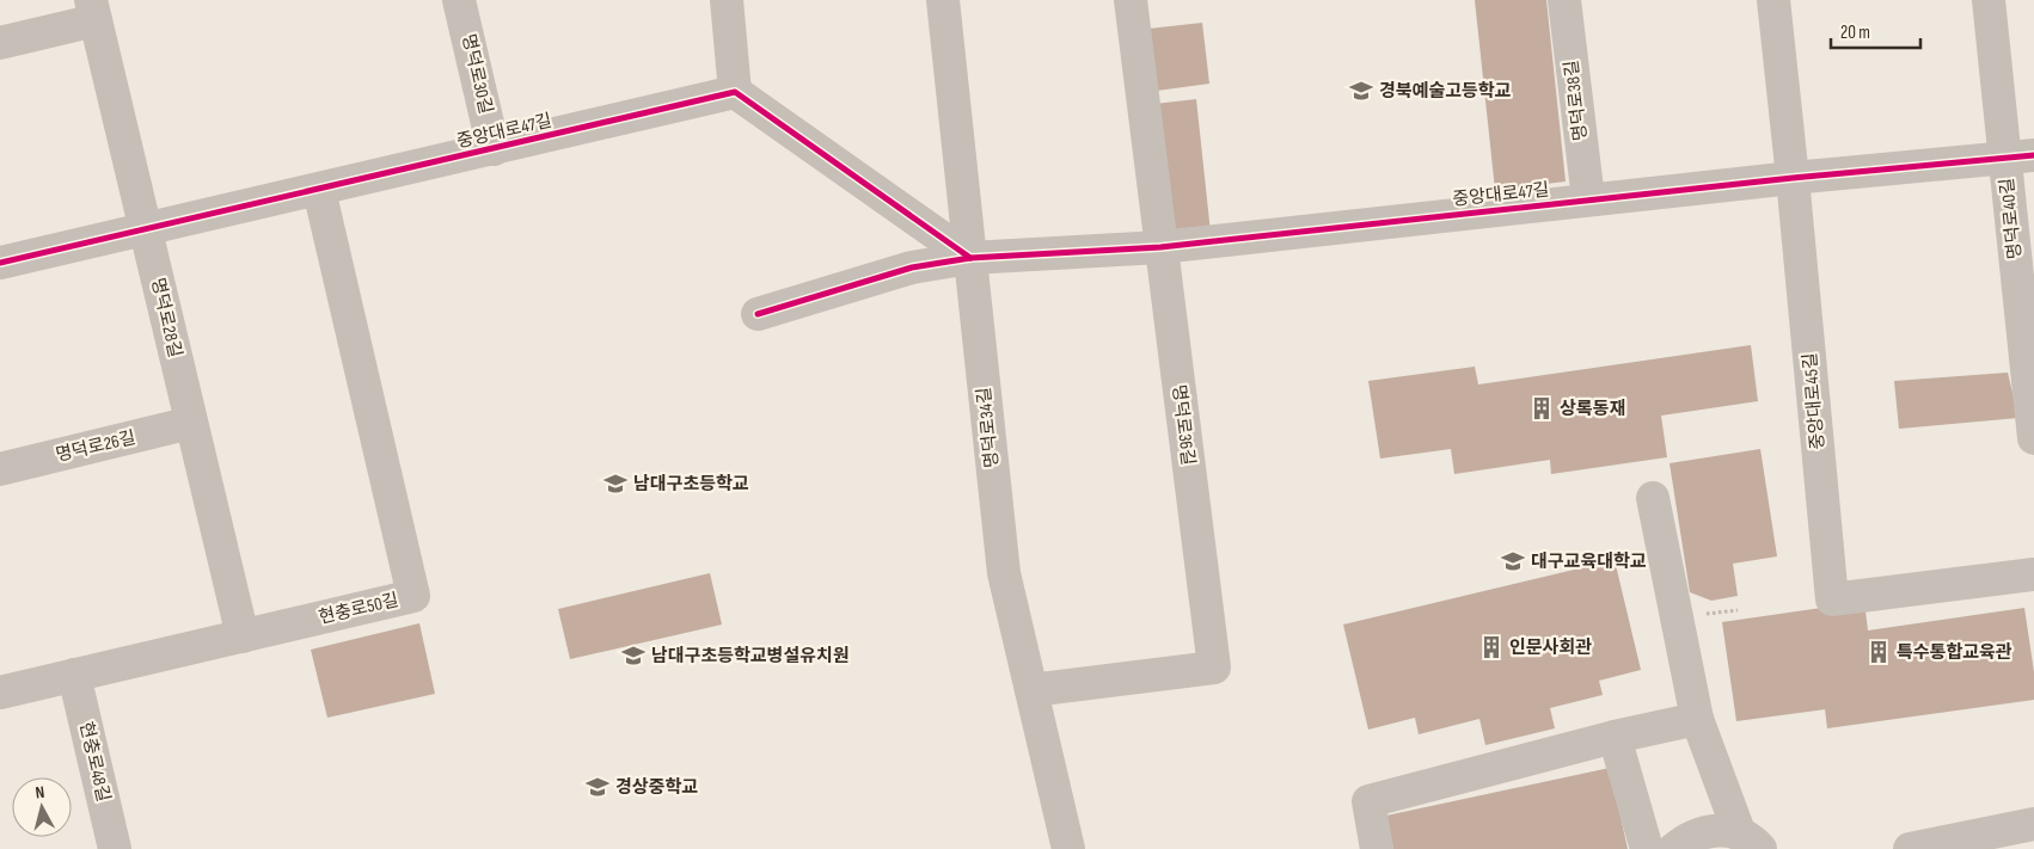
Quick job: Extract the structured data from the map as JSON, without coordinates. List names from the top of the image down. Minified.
{"streets":{"street":["명덕로30길","명덕로38길","중앙대로47길","명덕로40길","명덕로28길","중앙대로45길","명덕로36길","명덕로34길","명덕로26길","현충로50길","현충로48길"]},"crossings":[["명덕로30길","중앙대로47길"],["명덕로38길","중앙대로47길"],["중앙대로47길","명덕로40길"],["중앙대로47길","명덕로28길"],["중앙대로47길","중앙대로45길"],["중앙대로47길","명덕로36길"],["중앙대로47길","명덕로34길"],["중앙대로47길","현충로50길"],["명덕로28길","명덕로26길"],["명덕로28길","현충로50길"],["명덕로36길","명덕로34길"],["현충로50길","현충로48길"]],"places":{"school or university":["경북예술고등학교","남대구초등학교","대구교육대학교","남대구초등학교병설유치원","경상중학교"],"building":["상록동재","인문사회관","특수통합교육관"]},"scale_bar":"20 m","north":"top"}
